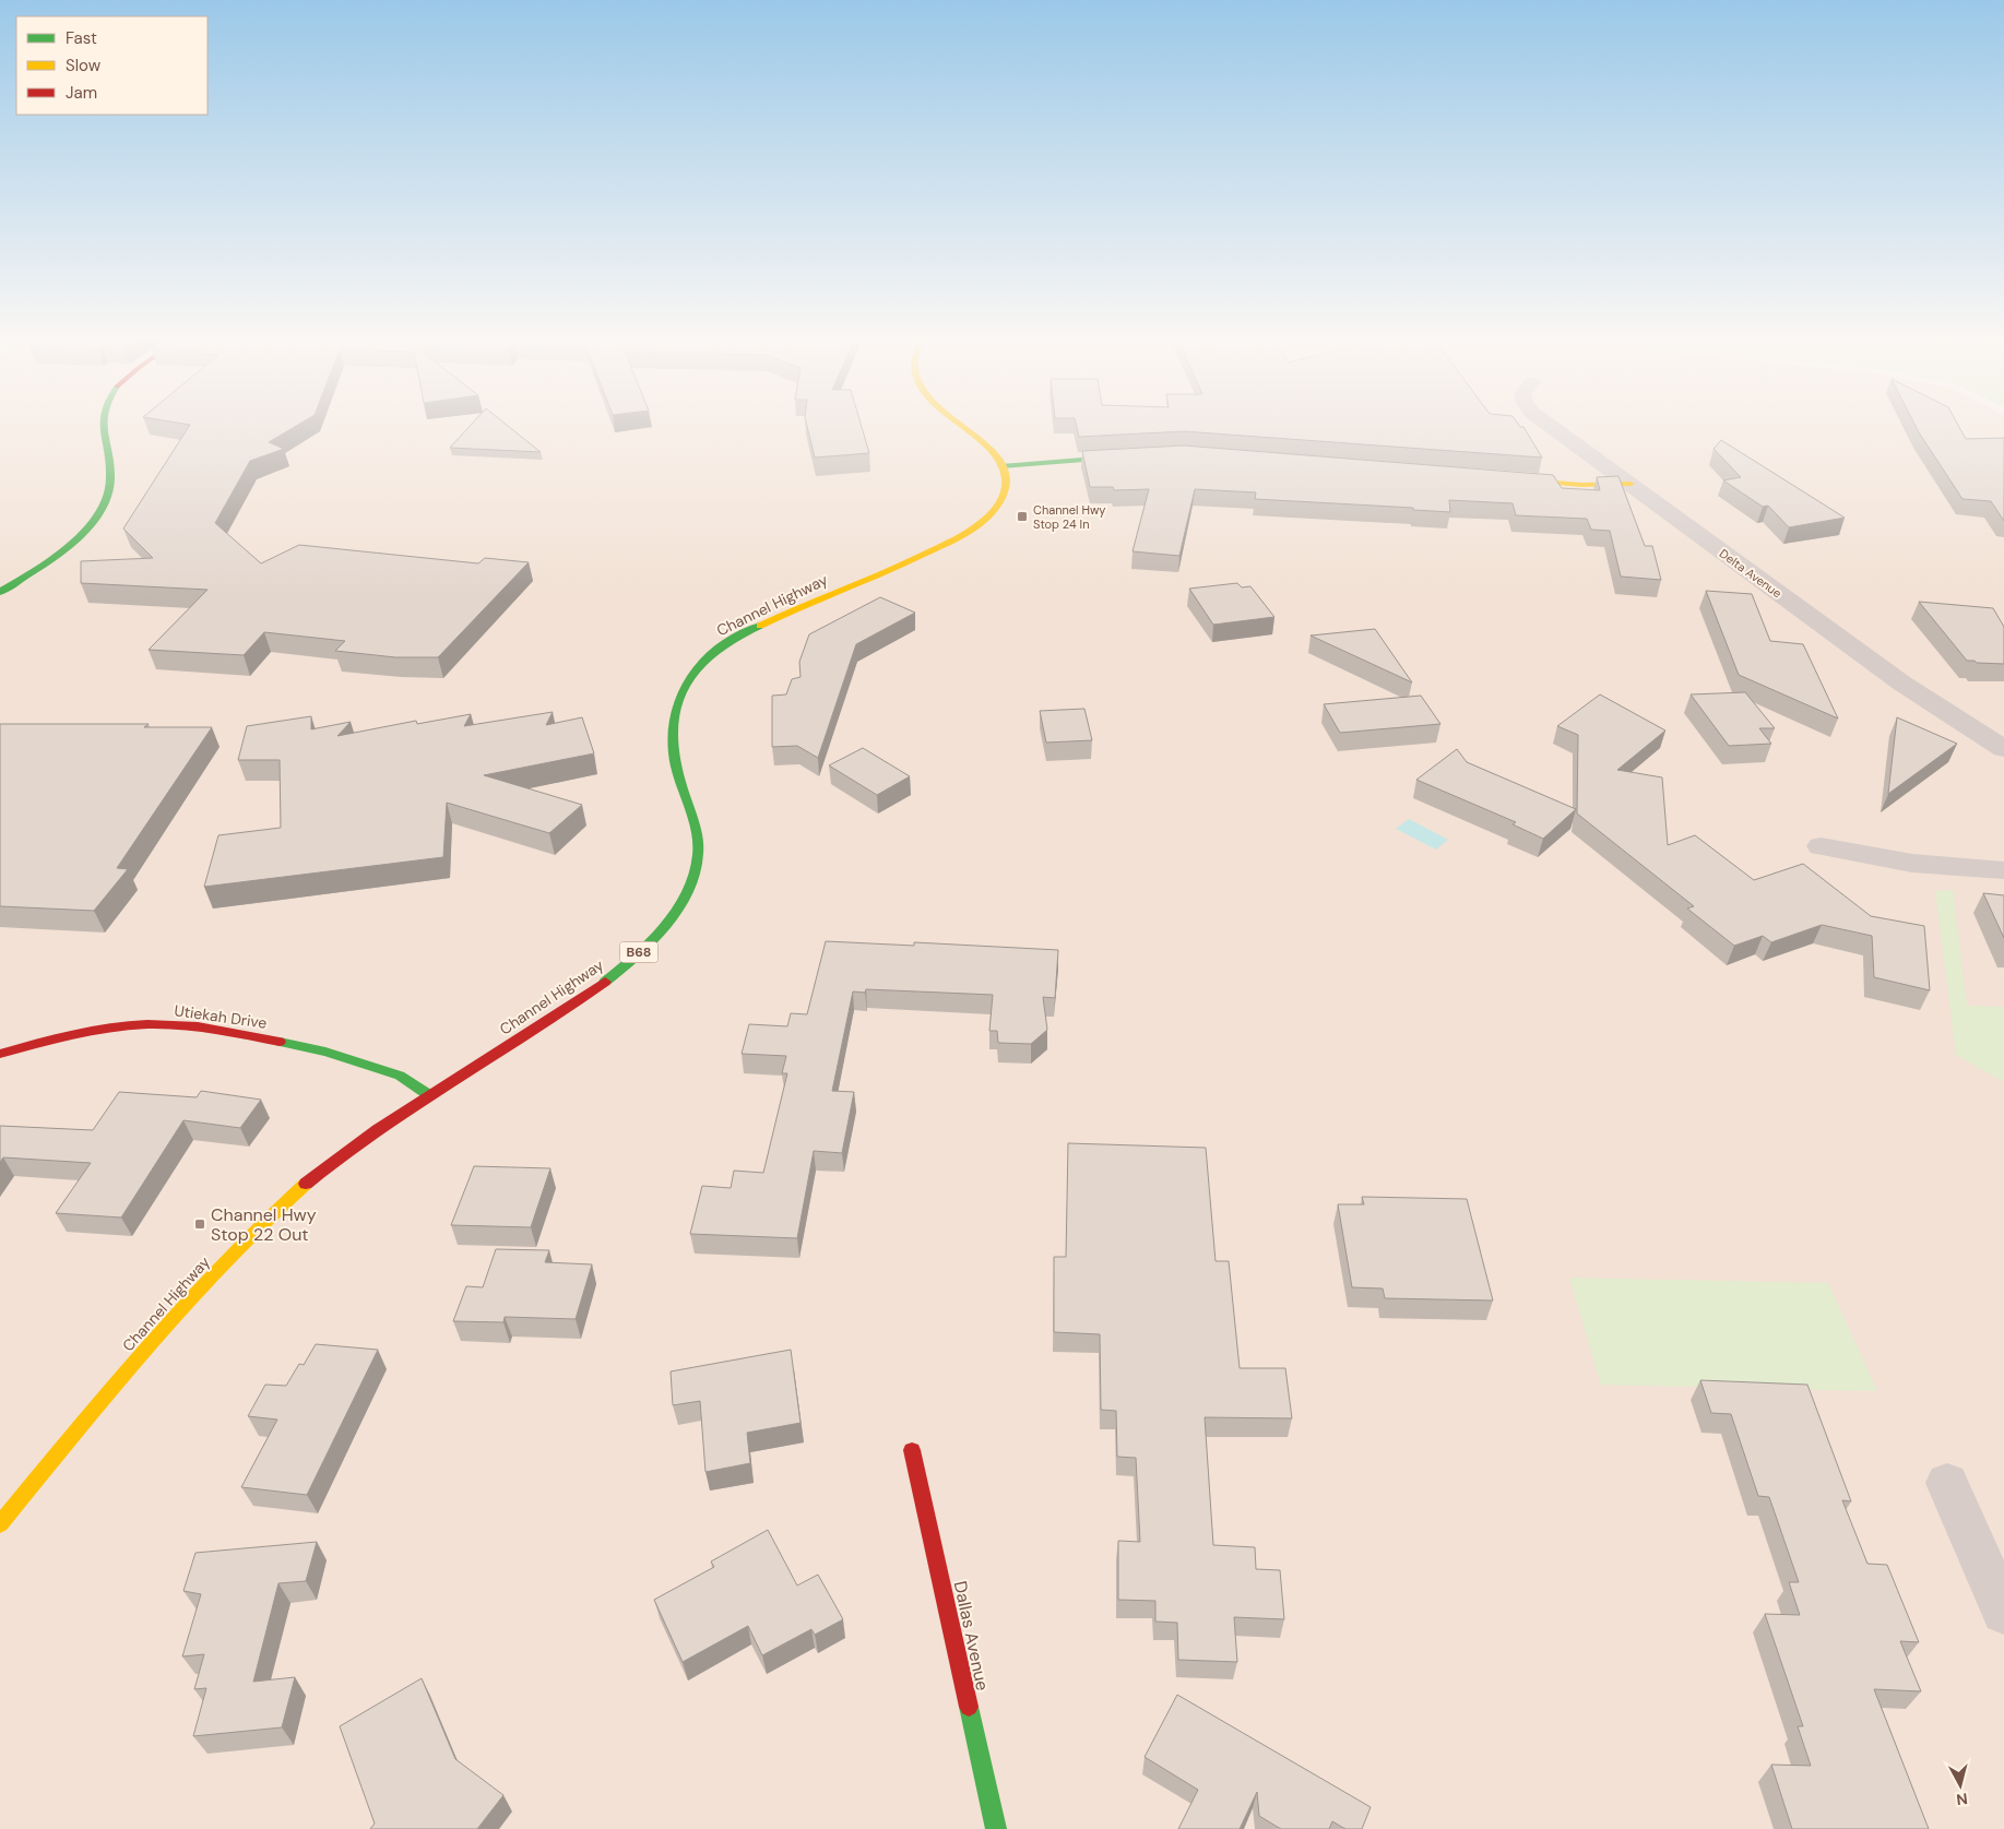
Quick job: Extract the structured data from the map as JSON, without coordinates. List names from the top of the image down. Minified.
{"streets":{"main road":["Channel Highway","B68","Utiekah Drive","Dallas Avenue"],"street":["Delta Avenue"]},"crossings":[["Channel Highway","Utiekah Drive"]],"places":{"transit":["Channel Hwy Stop 24 In","Channel Hwy Stop 22 Out"]},"legend":["Fast","Slow","Jam"],"north":"bottom"}
